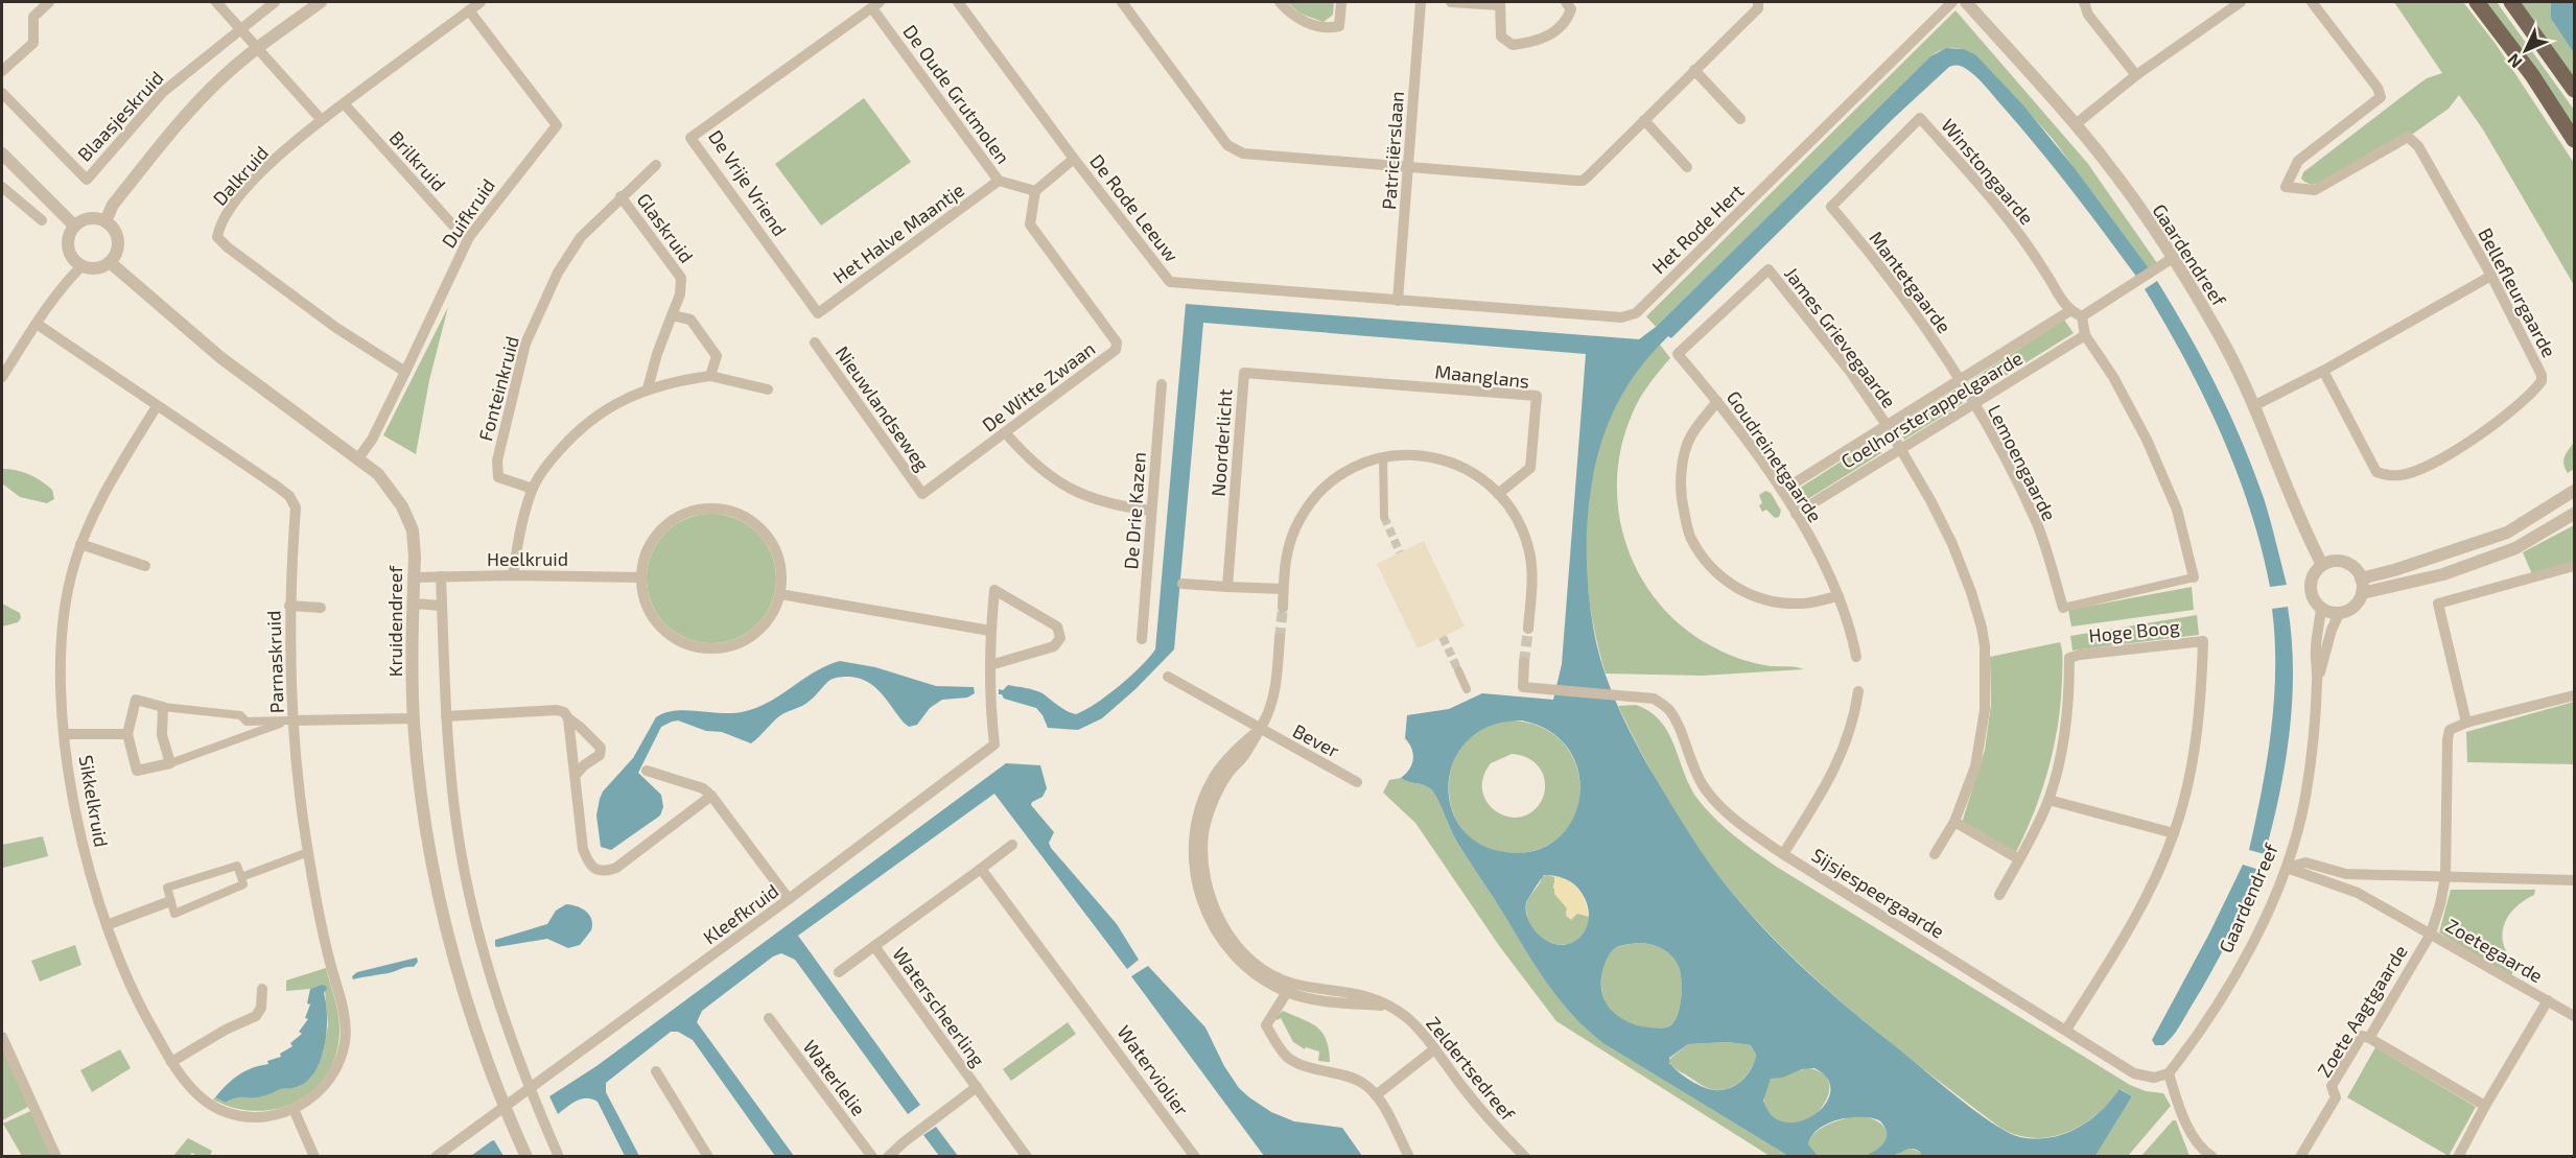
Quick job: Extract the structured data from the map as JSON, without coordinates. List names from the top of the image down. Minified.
{"streets":{"street":["De Oude Grutmolen","Blaasjeskruid","Patriciërslaan","Brilkruid","Winstongaarde","Dalkruid","De Vrije Vriend","De Rode Leeuw","Duifkruid","Glaskruid","Het Rode Hert","Het Halve Maantje","Gaardendreef","Mantetgaarde","Bellefleurgaarde","James Grievegaarde","Maanglans","De Witte Zwaan","Fonteinkruid","Nieuwlandseweg","Coelhorsterappelgaarde","Noorderlicht","Goudreinetgaarde","Lemoengaarde","De Drie Kazen","Heelkruid","Kruidendreef","Hoge Boog","Parnaskruid","Bever","Sikkelkruid","Sijsjespeergaarde","Kleefkruid","Zoetegaarde","Waterscheerling","Zoete Aagtgaarde","Zeldertsedreef","Waterviolier","Waterlelie"]},"crossings":[["De Oude Grutmolen","De Vrije Vriend"],["De Oude Grutmolen","Het Halve Maantje"],["De Oude Grutmolen","De Witte Zwaan"],["Patriciërslaan","De Rode Leeuw"],["Patriciërslaan","Het Rode Hert"],["Brilkruid","Dalkruid"],["Brilkruid","Duifkruid"],["Winstongaarde","Mantetgaarde"],["Winstongaarde","Coelhorsterappelgaarde"],["Dalkruid","Duifkruid"],["De Vrije Vriend","Het Halve Maantje"],["De Rode Leeuw","Het Rode Hert"],["Duifkruid","Kruidendreef"],["Glaskruid","Fonteinkruid"],["Gaardendreef","Sijsjespeergaarde"],["Gaardendreef","Zoetegaarde"],["Mantetgaarde","Coelhorsterappelgaarde"],["Mantetgaarde","Lemoengaarde"],["James Grievegaarde","Coelhorsterappelgaarde"],["James Grievegaarde","Goudreinetgaarde"],["Maanglans","Noorderlicht"],["De Witte Zwaan","Nieuwlandseweg"],["Coelhorsterappelgaarde","Goudreinetgaarde"],["Coelhorsterappelgaarde","Lemoengaarde"],["Lemoengaarde","Hoge Boog"],["Heelkruid","Kruidendreef"],["Kruidendreef","Kleefkruid"],["Parnaskruid","Sikkelkruid"],["Bever","Zeldertsedreef"],["Zoetegaarde","Zoete Aagtgaarde"],["Waterscheerling","Waterviolier"]],"north":"bottom left"}
